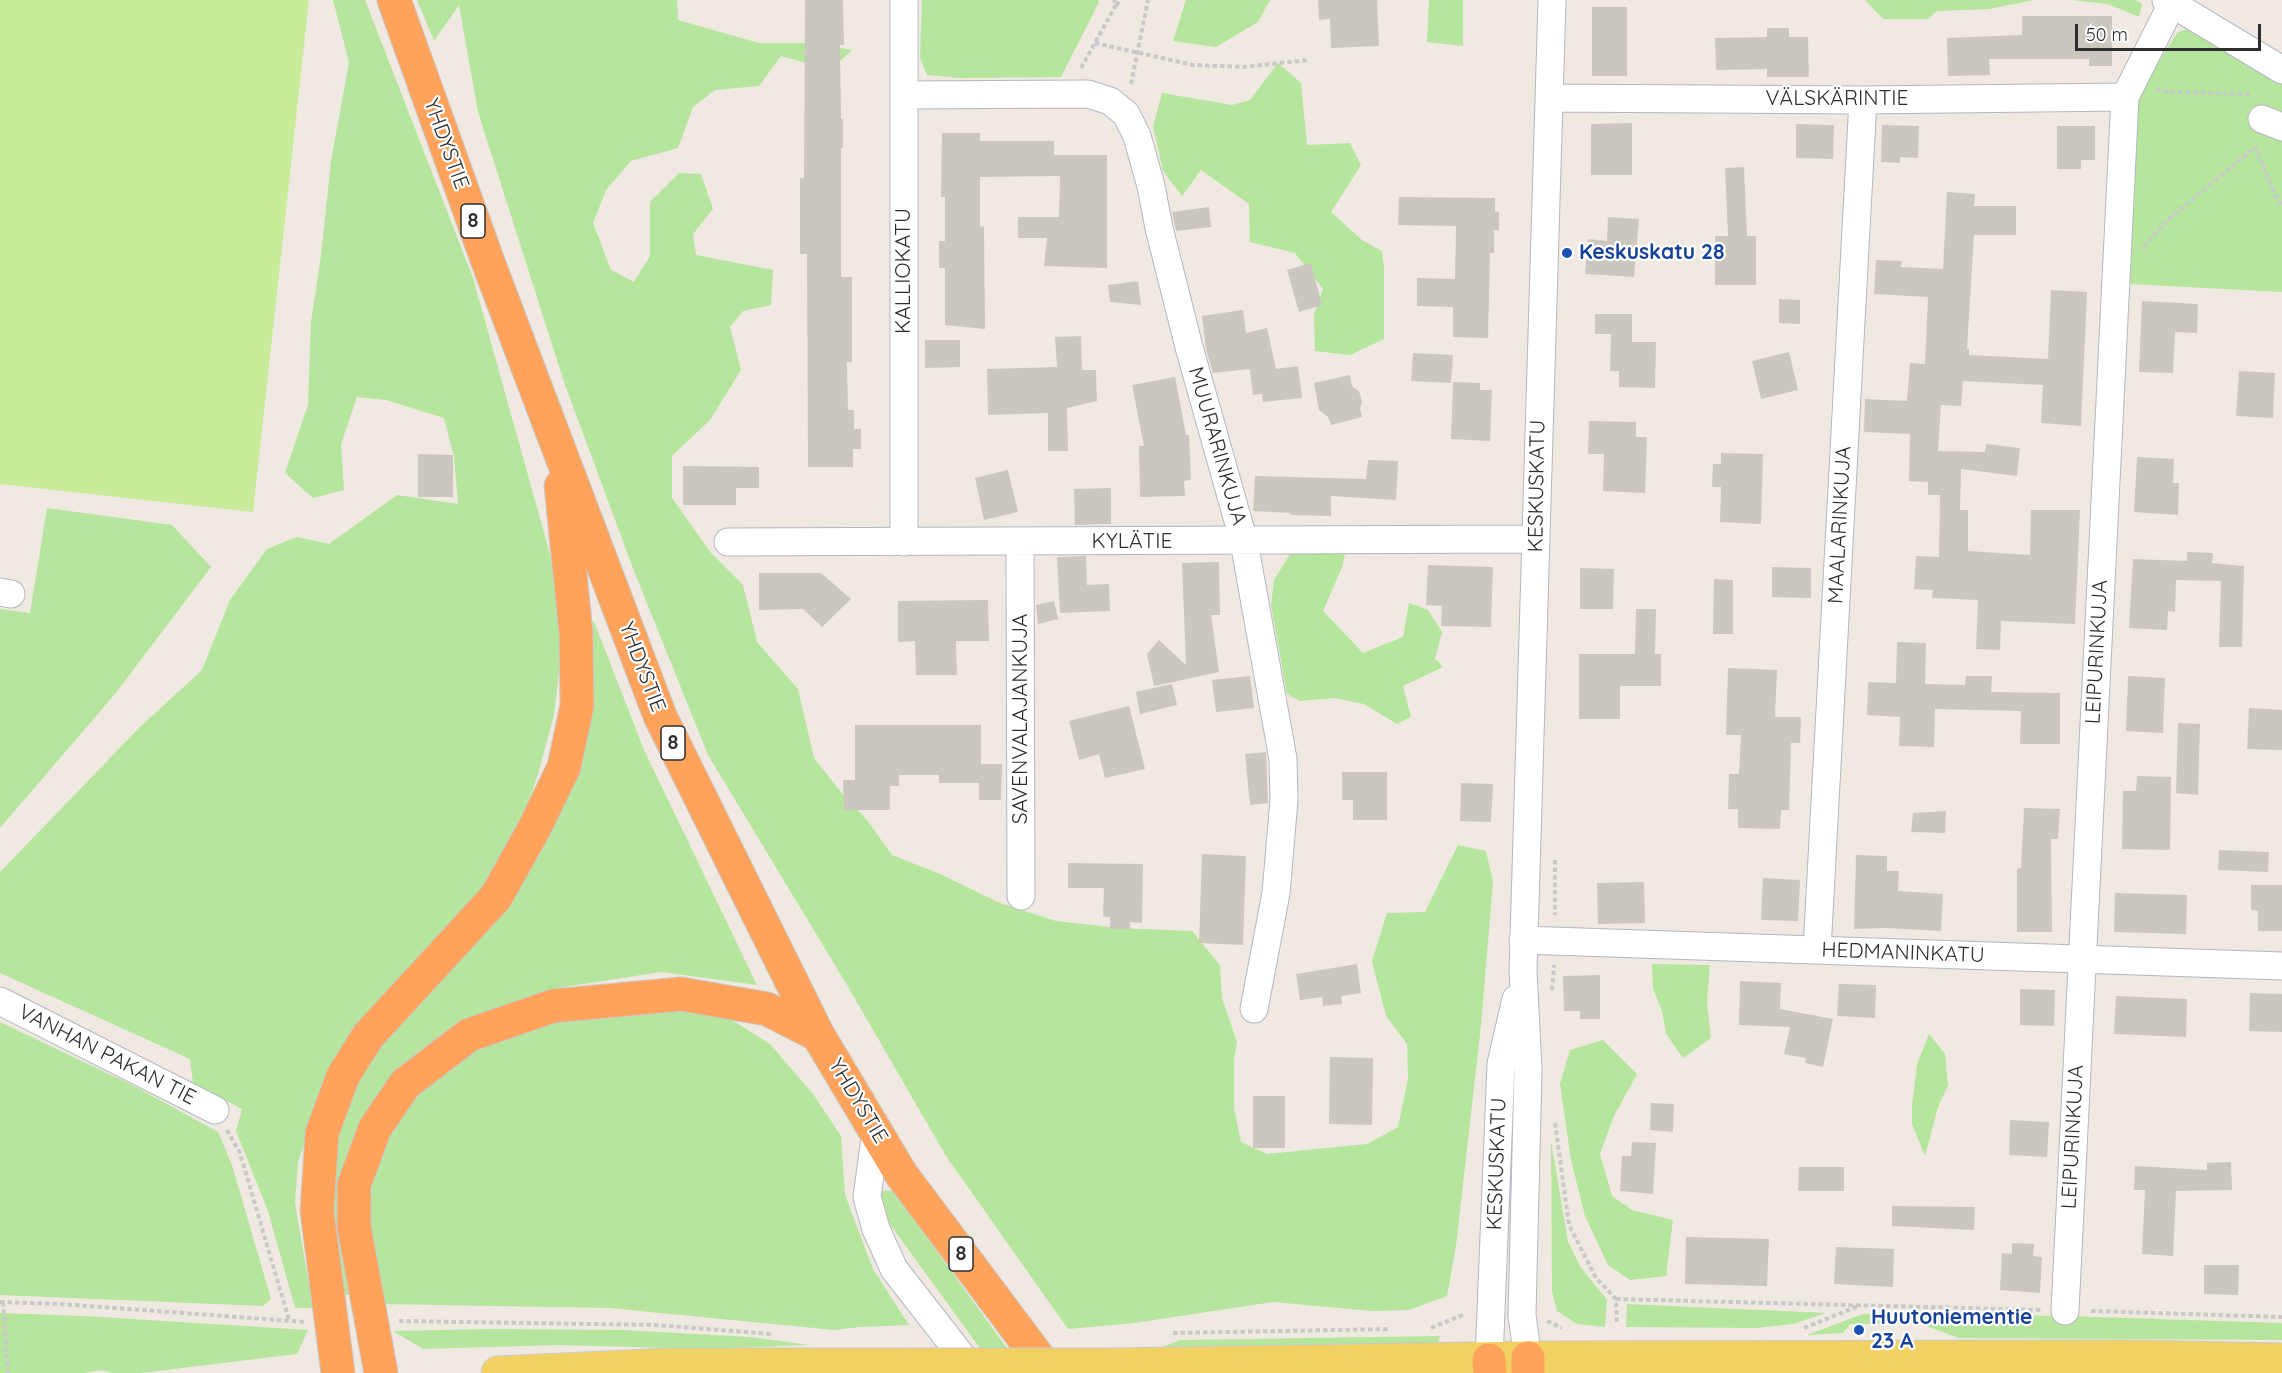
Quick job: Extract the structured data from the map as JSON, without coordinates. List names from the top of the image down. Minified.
{"streets":{"highway":["YHDYSTIE","8"],"street":["VÄLSKÄRINTIE","KALLIOKATU","MUURARINKUJA","KESKUSKATU","MAALARINKUJA","KYLÄTIE","LEIPURINKUJA","SAVENVALAJANKUJA","HEDMANINKATU","VANHAN PAKAN TIE"]},"crossings":[["VÄLSKÄRINTIE","KESKUSKATU"],["VÄLSKÄRINTIE","MAALARINKUJA"],["VÄLSKÄRINTIE","LEIPURINKUJA"],["KALLIOKATU","KYLÄTIE"],["MUURARINKUJA","KYLÄTIE"],["KESKUSKATU","KYLÄTIE"],["KESKUSKATU","HEDMANINKATU"],["MAALARINKUJA","HEDMANINKATU"],["KYLÄTIE","SAVENVALAJANKUJA"],["LEIPURINKUJA","HEDMANINKATU"]],"places":["Keskuskatu 28","Huutoniementie 23 A"],"scale_bar":"50 m"}
